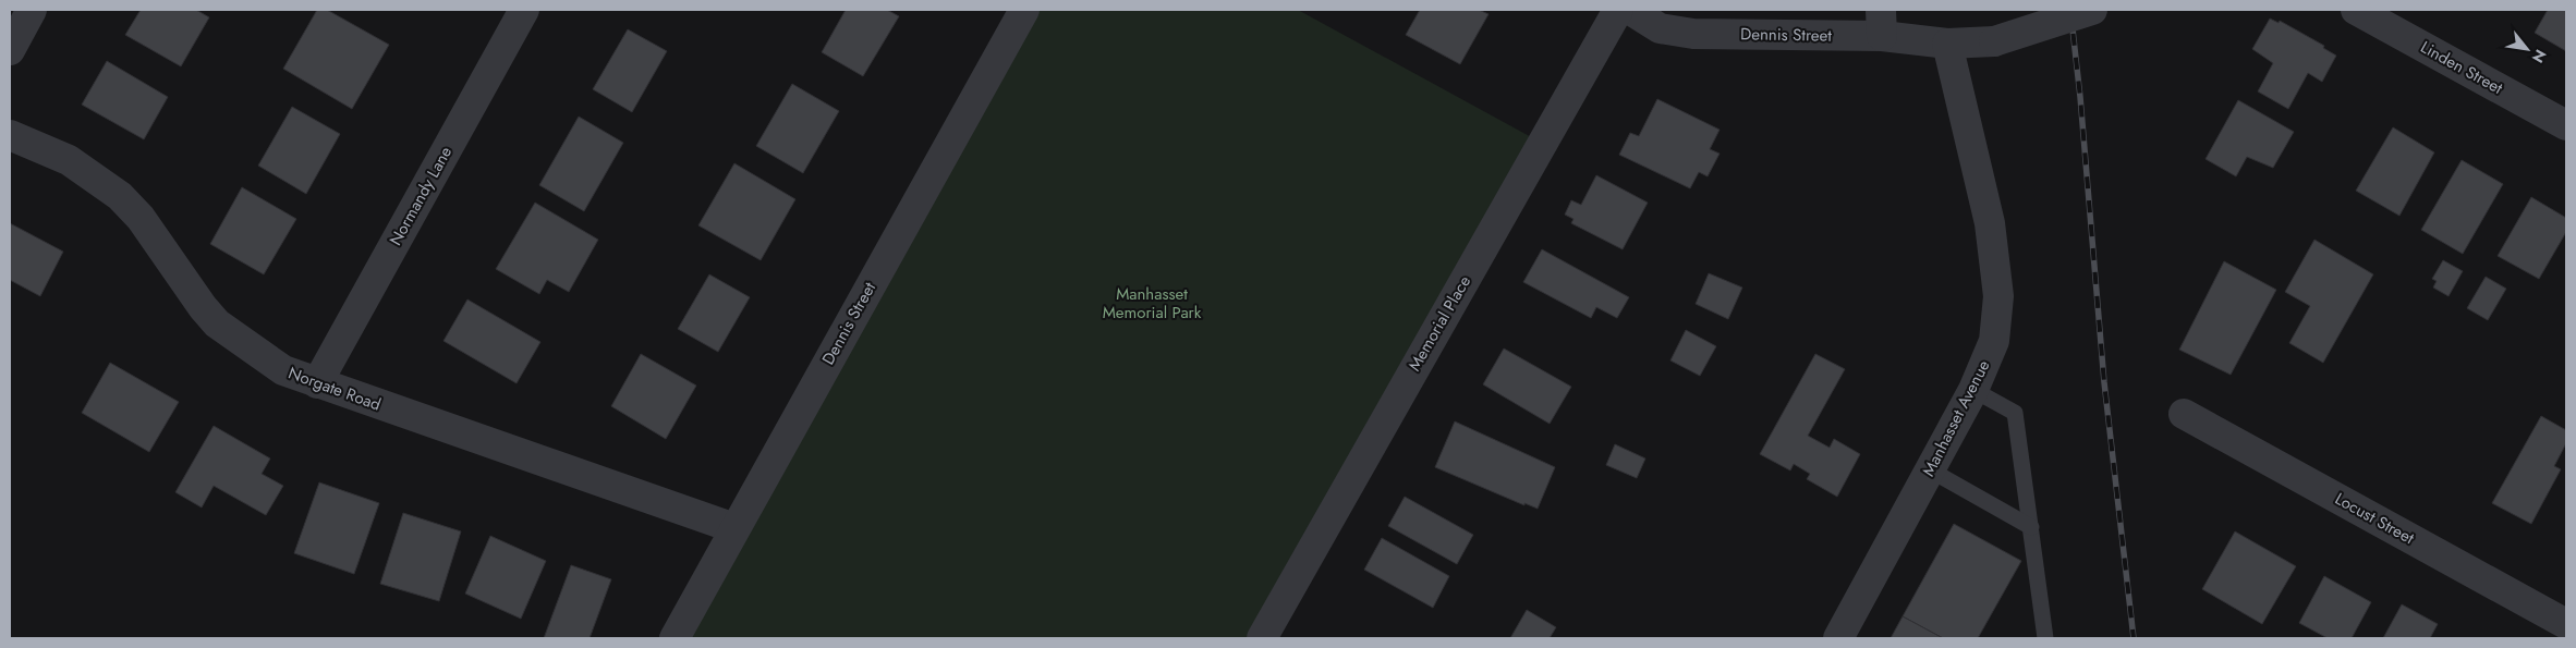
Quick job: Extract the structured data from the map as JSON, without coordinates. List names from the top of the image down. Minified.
{"streets":{"street":["Dennis Street","Linden Street","Normandy Lane","Memorial Place","Norgate Road","Manhasset Avenue","Locust Street"]},"crossings":[["Dennis Street","Norgate Road"],["Dennis Street","Manhasset Avenue"],["Normandy Lane","Norgate Road"]],"parks":["Manhasset Memorial Park"],"north":"bottom right"}
